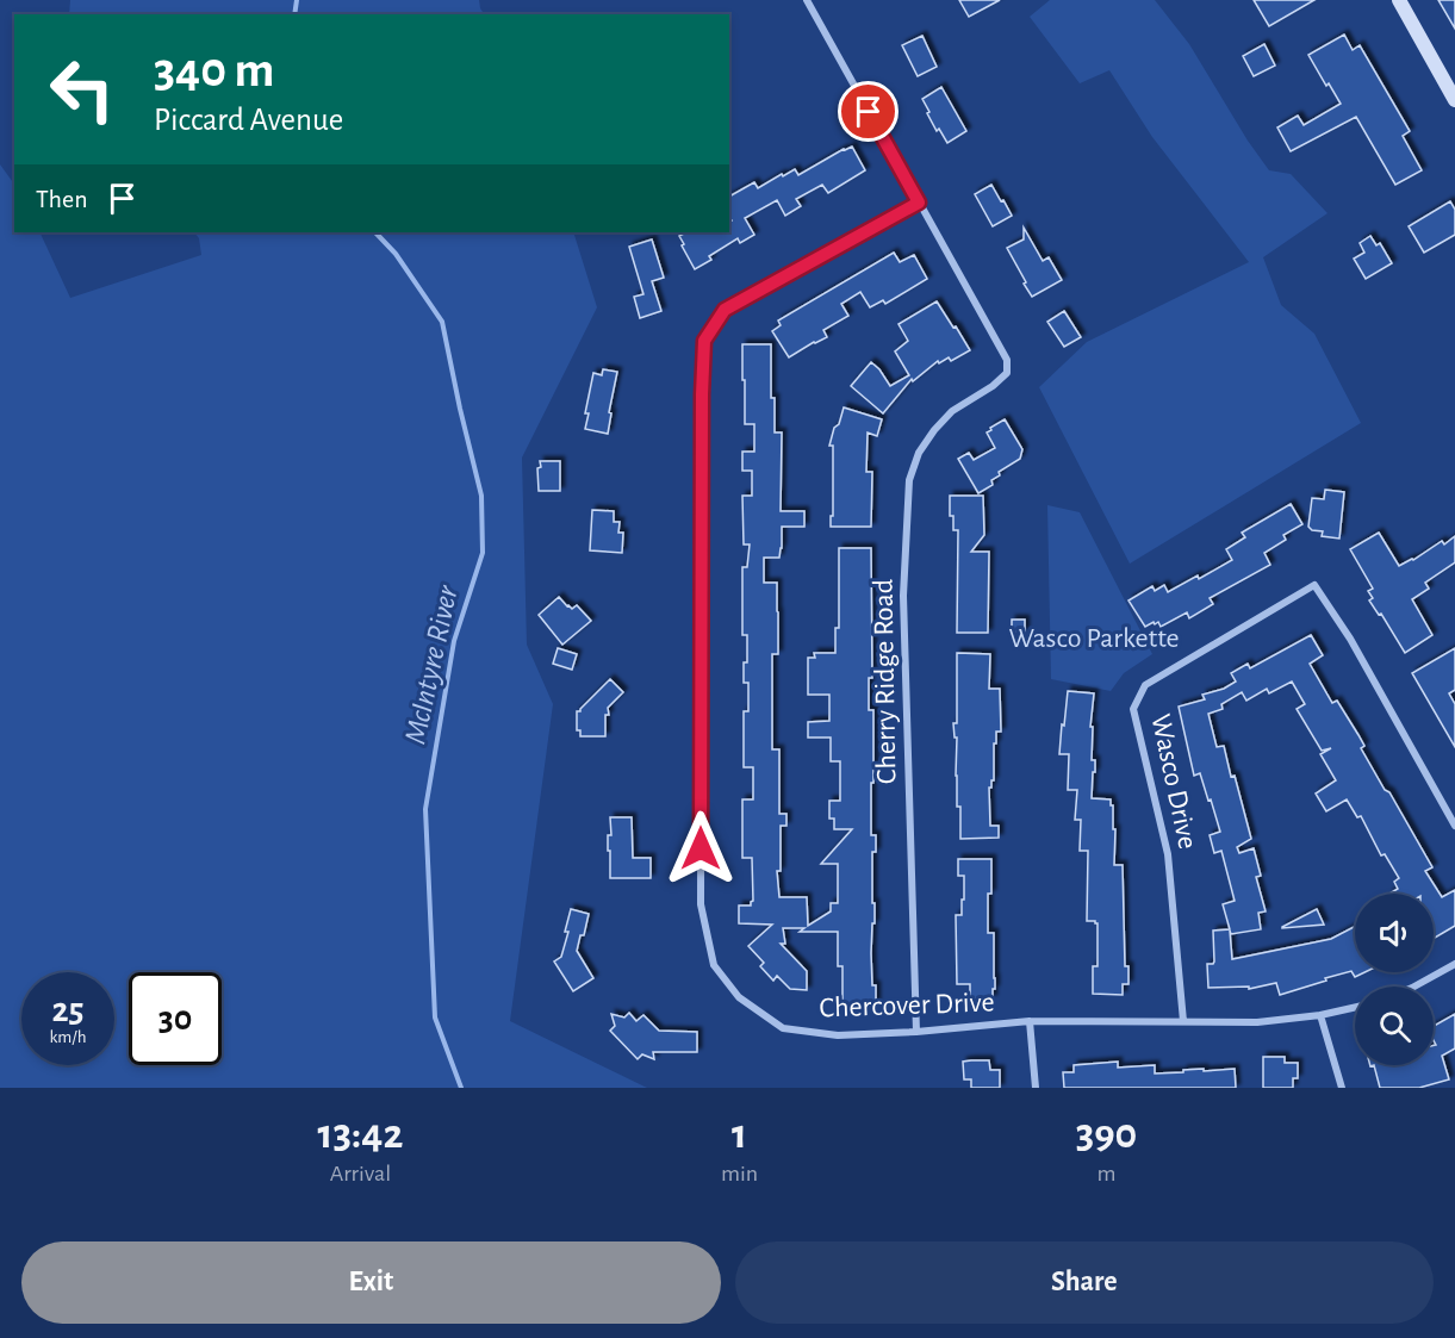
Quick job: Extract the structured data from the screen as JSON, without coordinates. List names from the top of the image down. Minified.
{"streets":{"street":["Cherry Ridge Road","Wasco Drive","Chercover Drive"]},"crossings":[["Cherry Ridge Road","Chercover Drive"],["Wasco Drive","Chercover Drive"]],"water":["McIntyre River"],"parks":["Wasco Parkette"],"page":{"turn":["340 m","Piccard Avenue"],"then":"Then","speed":"25 km/h","limit":"30","eta":["13:42","Arrival","1","min","390","m"],"buttons":["Exit","Share"]}}
